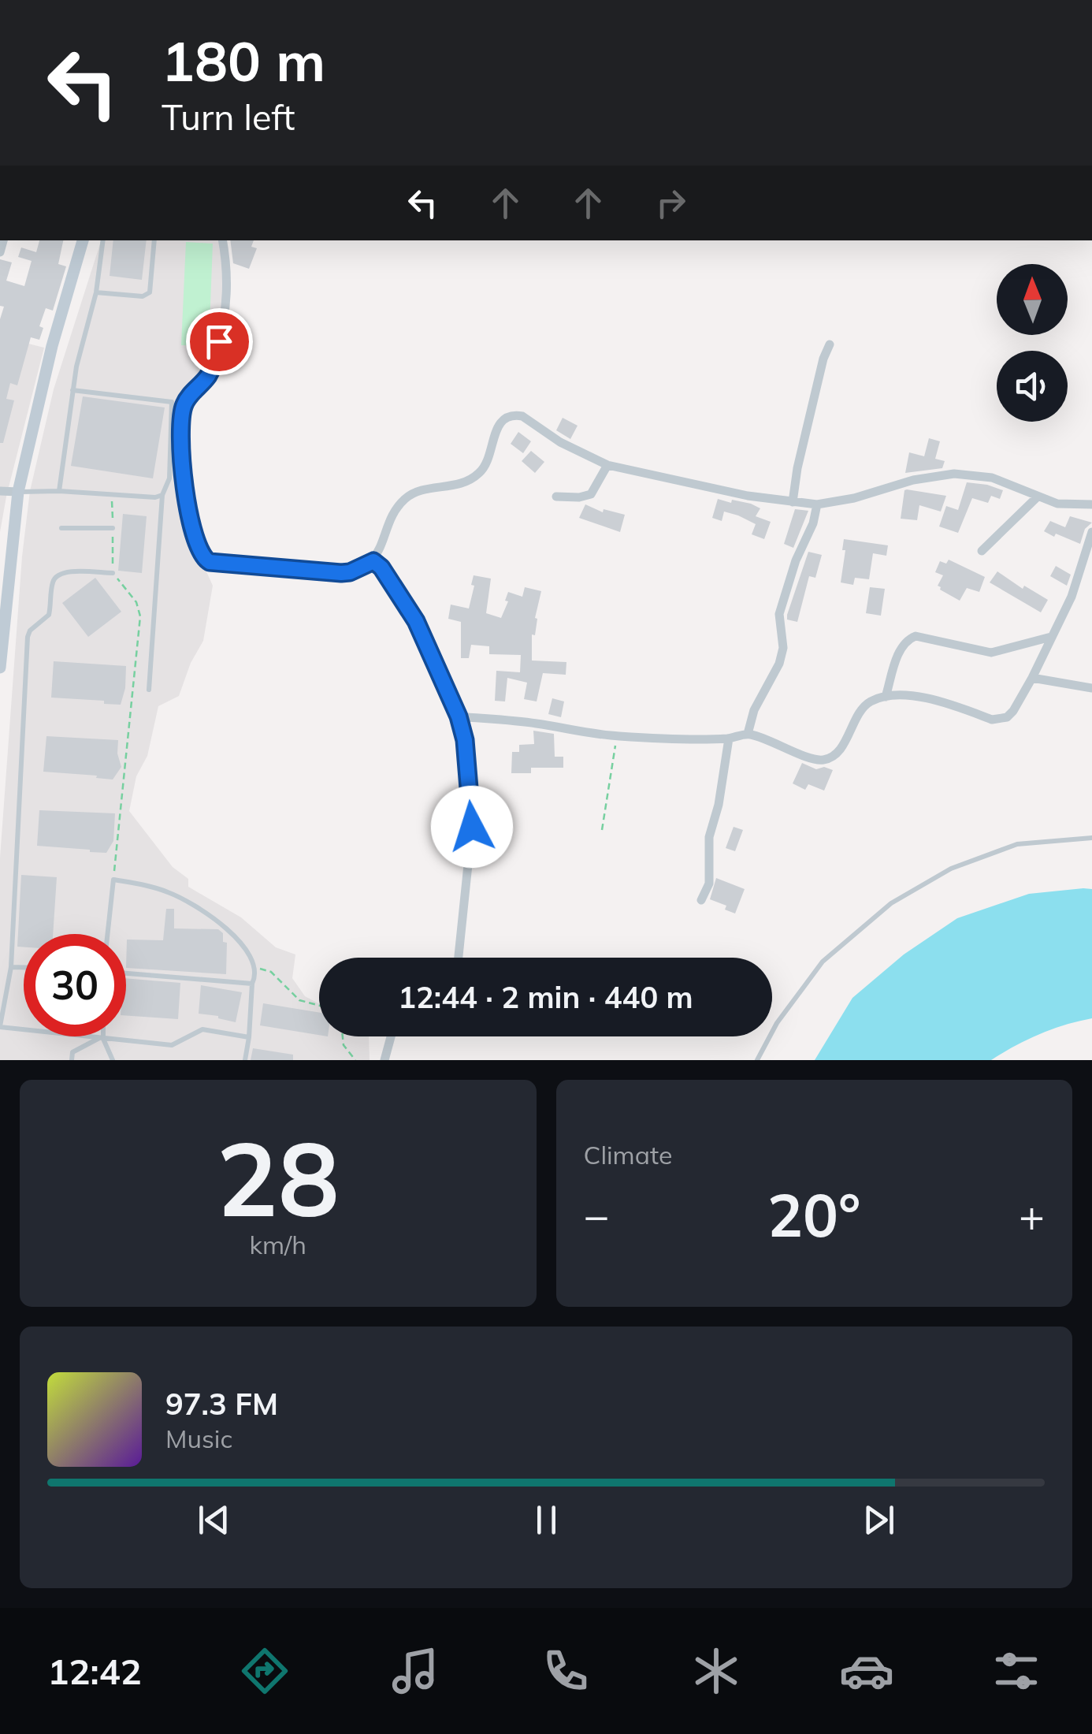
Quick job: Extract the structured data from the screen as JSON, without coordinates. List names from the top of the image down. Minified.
{"north":"top","page":{"turn":["180 m","Turn left"],"limit":"30","trip":"12:44 · 2 min · 440 m","tile":[["28","km/h"],"Climate"],"heat":["−","20°","+"],"song":["97.3 FM","Music"],"tabs":"12:42"}}
